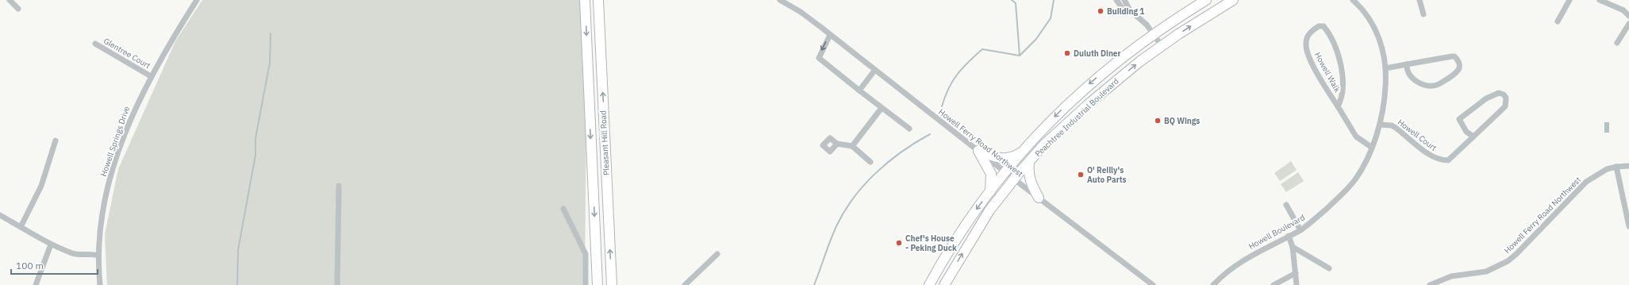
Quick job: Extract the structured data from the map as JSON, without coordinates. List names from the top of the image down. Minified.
{"streets":{"highway":["Peachtree Industrial Boulevard","Pleasant Hill Road"],"street":["Glentree Court","Howell Walk","Howell Court","Howell Springs Drive","Howell Ferry Road Northwest","Howell Boulevard"]},"crossings":[["Glentree Court","Howell Springs Drive"],["Howell Walk","Howell Boulevard"],["Peachtree Industrial Boulevard","Howell Ferry Road Northwest"],["Howell Court","Howell Boulevard"]],"places":["Building 1","Duluth Diner","BQ Wings","O' Reilly's Auto Parts","Chef's House - Peking Duck"],"scale_bar":"100 m"}
